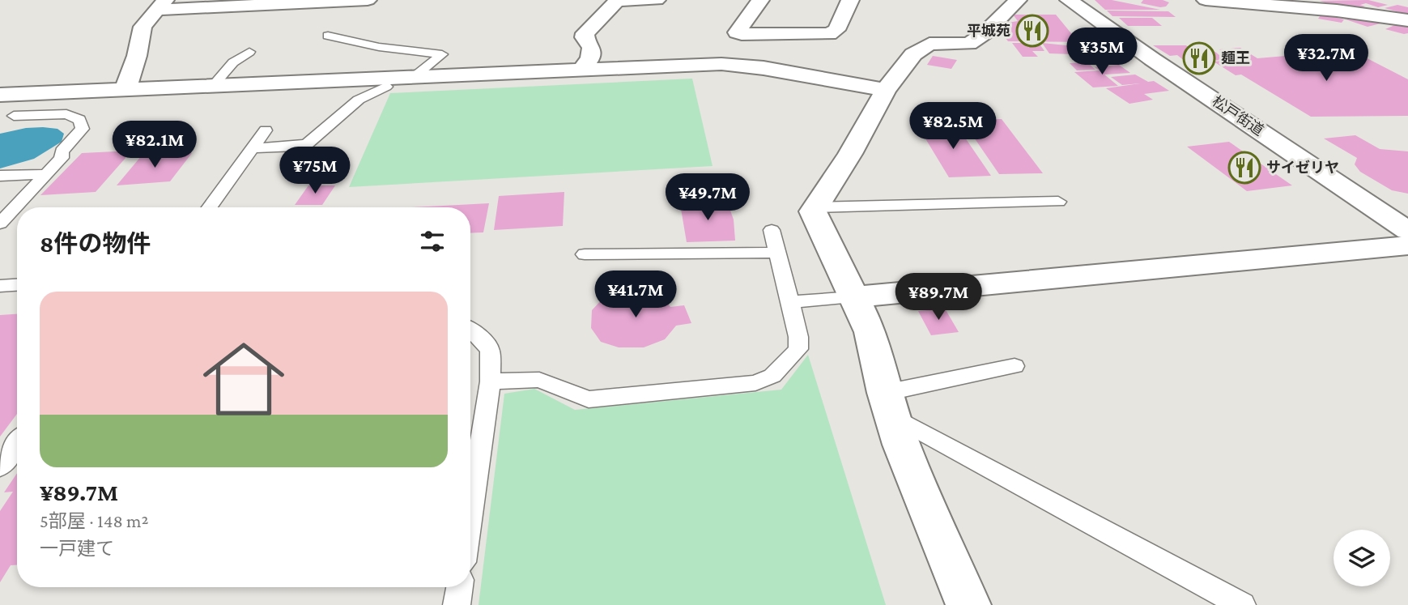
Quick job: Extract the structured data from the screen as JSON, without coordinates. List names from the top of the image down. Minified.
{"streets":{"street":["松戸街道"]},"places":{"restaurant":["平城苑","麺王","サイゼリヤ"]},"page":{"price":["¥35M","¥32.7M","¥82.5M","¥82.1M","¥75M","¥49.7M","¥41.7M","¥89.7M"],"heading":"8件の物件","list":[{"name":"¥89.7M","note":"5部屋 · 148 m² · 一戸建て"}]}}
